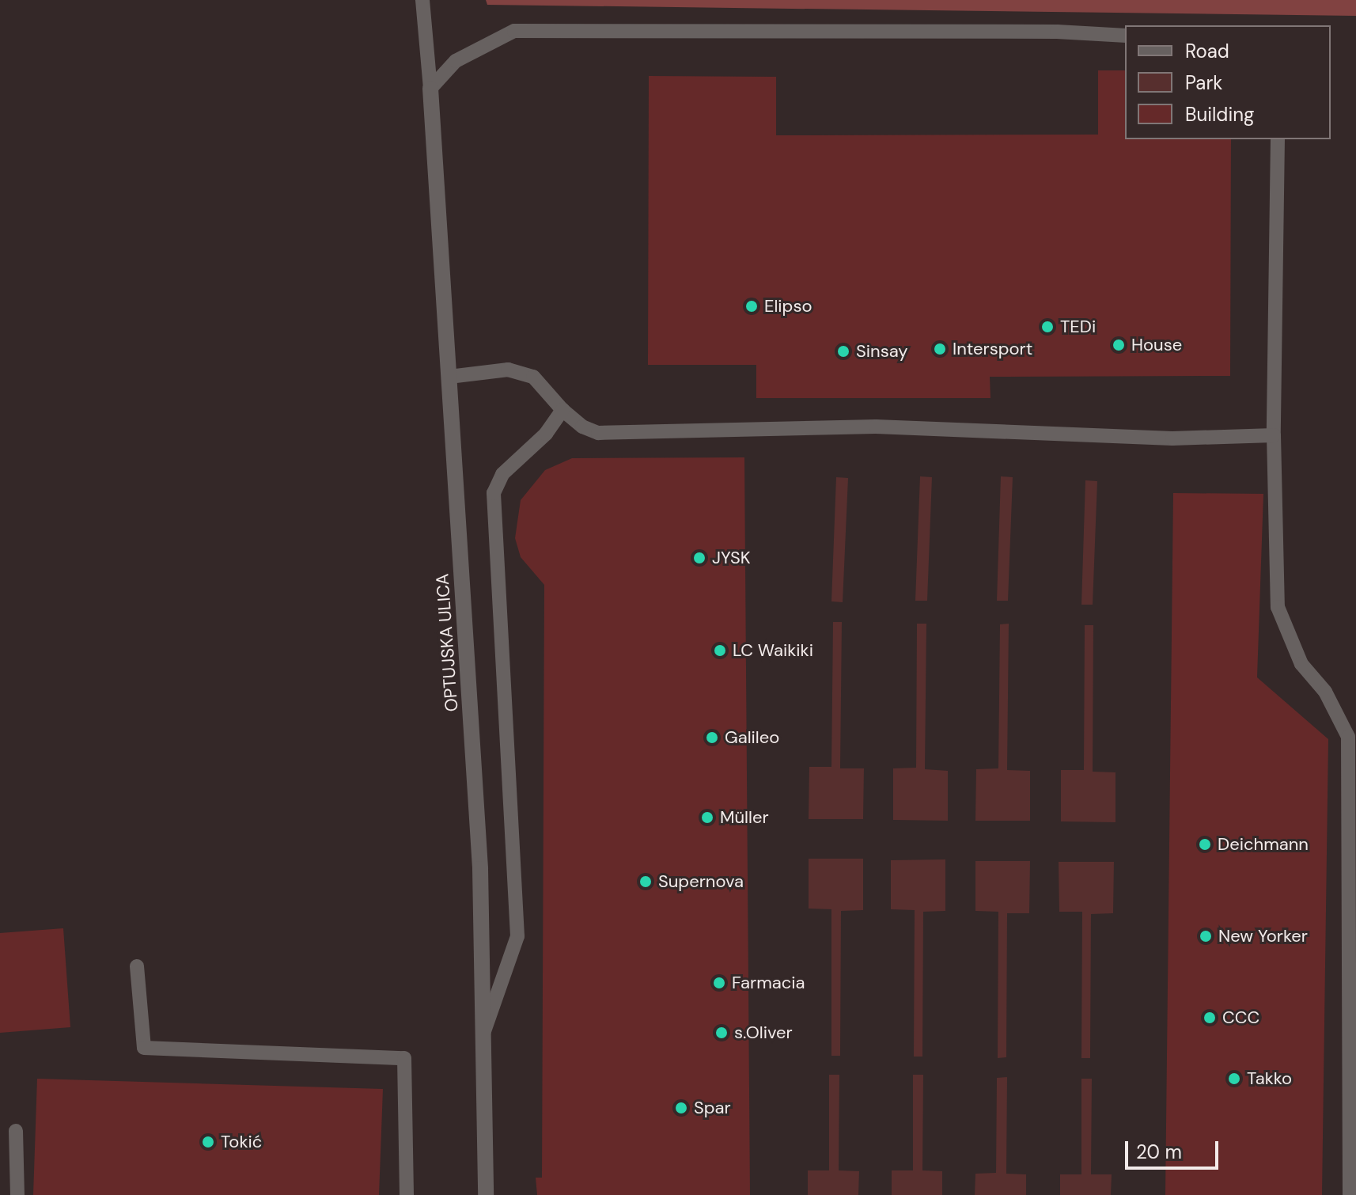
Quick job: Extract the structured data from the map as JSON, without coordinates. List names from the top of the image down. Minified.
{"streets":{"street":["OPTUJSKA ULICA"]},"places":["Elipso","TEDi","House","Intersport","Sinsay","JYSK","LC Waikiki","Galileo","Müller","Deichmann","Supernova","New Yorker","Farmacia","CCC","s.Oliver","Takko","Spar","Tokić"],"legend":["Road","Park","Building"],"scale_bar":"20 m"}
